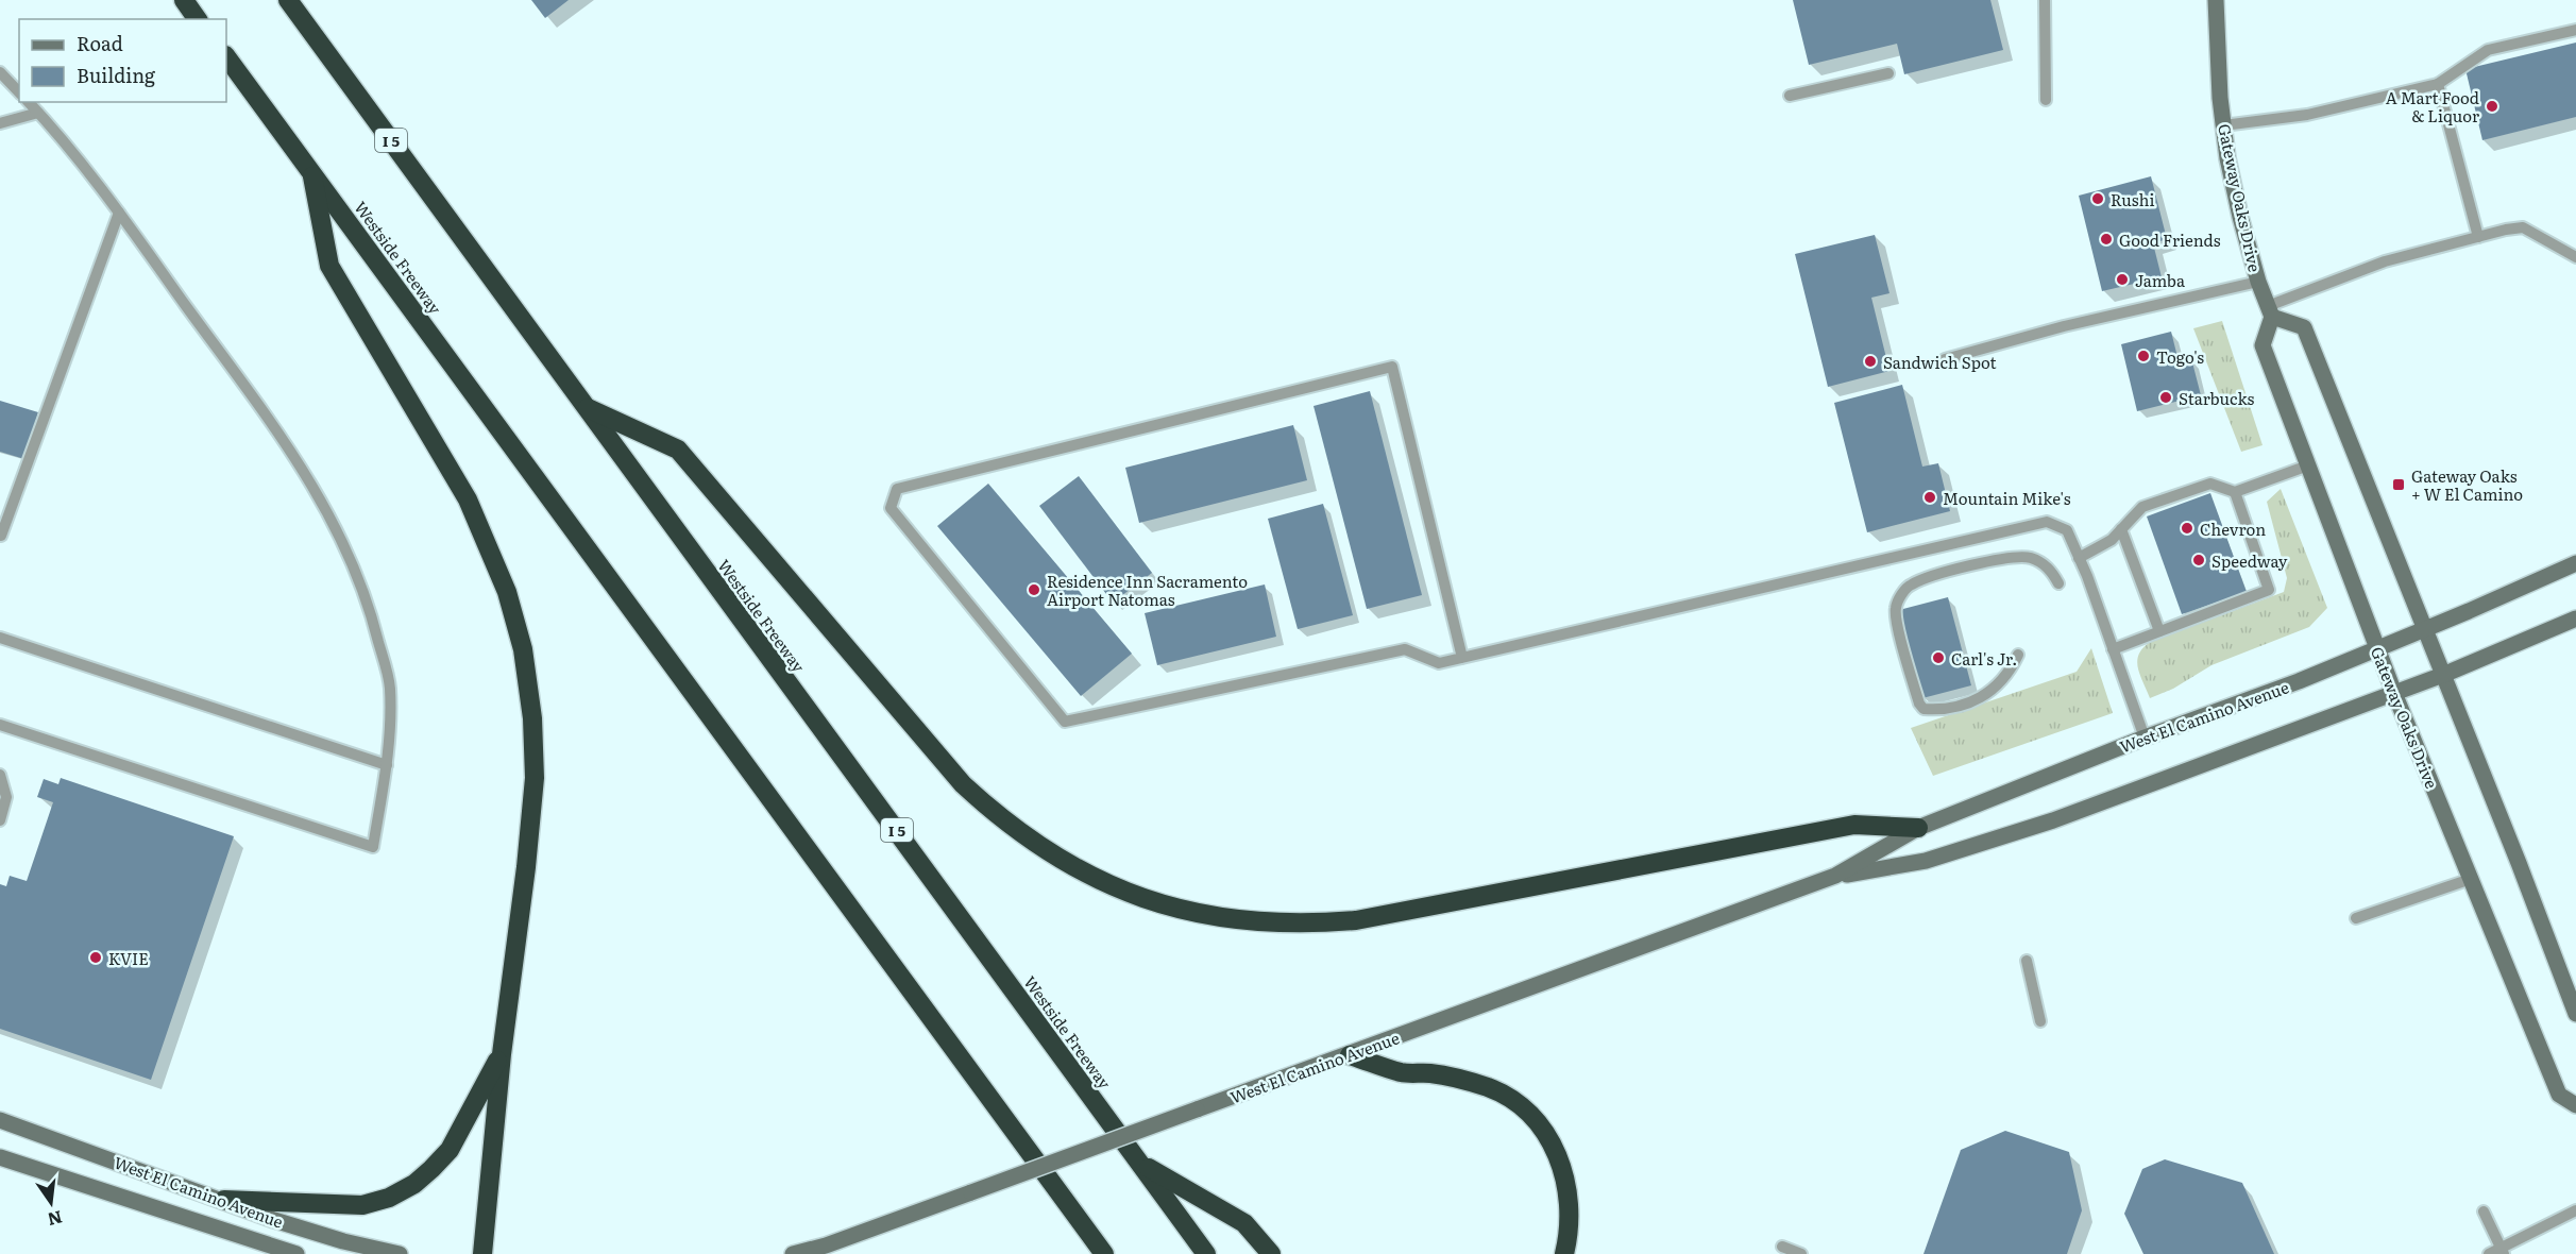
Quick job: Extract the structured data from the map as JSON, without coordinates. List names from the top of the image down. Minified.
{"streets":{"highway":["I 5","Westside Freeway"],"main road":["Gateway Oaks Drive","West El Camino Avenue"]},"crossings":[["Gateway Oaks Drive","West El Camino Avenue"]],"places":{"other":["A Mart Food & Liquor","Rushi","Good Friends","Jamba","Togo's","Sandwich Spot","Starbucks","Mountain Mike's","Chevron","Speedway","Residence Inn Sacramento Airport Natomas","Carl's Jr.","KVIE"],"transit":["Gateway Oaks + W El Camino"]},"legend":["Road","Building"],"north":"bottom"}
